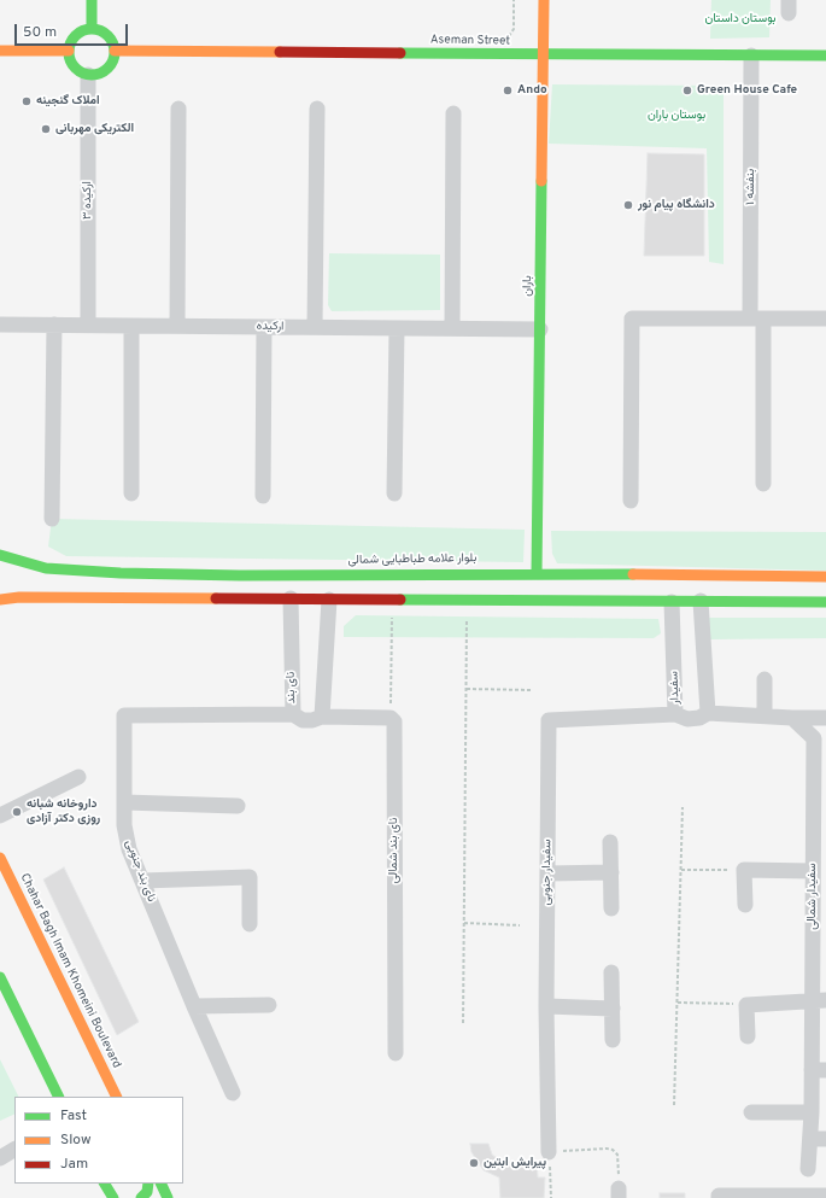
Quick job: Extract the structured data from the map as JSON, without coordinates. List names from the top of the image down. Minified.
{"streets":{"main road":["Aseman Street","باران","بلوار علامه طباطبایی شمالی","Chahar Bagh Imam Khomeini Boulevard"],"street":["بنفشه ۱","ارکیده ۳","ارکیده","نای بند","سفیدار","نای بند شمالی","نای بند جنوبی","سفیدار جنوبی","سفیدار شمالی"]},"crossings":[["Aseman Street","بنفشه ۱"],["Aseman Street","ارکیده ۳"],["Aseman Street","باران"],["ارکیده ۳","ارکیده"],["باران","ارکیده"],["باران","بلوار علامه طباطبایی شمالی"],["نای بند","نای بند جنوبی"],["سفیدار","سفیدار جنوبی"]],"parks":["بوستان داستان","بوستان باران"],"places":["Ando","Green House Cafe","املاک گنجینه","الکتریکی مهربانی","دانشگاه پیام نور","داروخانه شبانه روزی دکتر آزادی","پیرایش ابتین"],"legend":["Fast","Slow","Jam"],"scale_bar":"50 m"}
